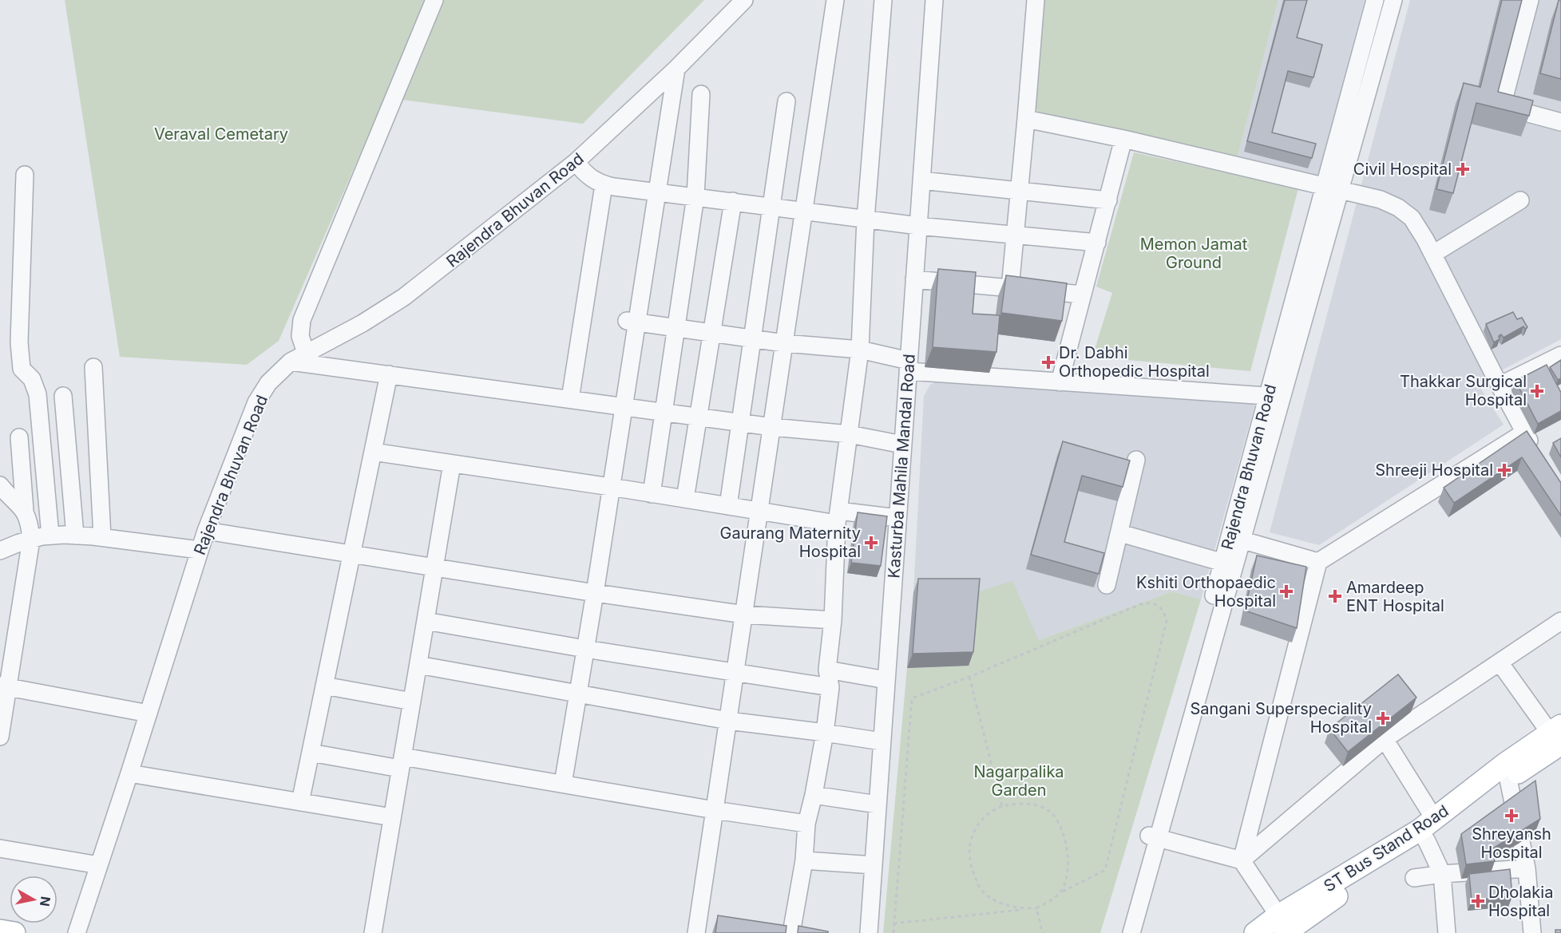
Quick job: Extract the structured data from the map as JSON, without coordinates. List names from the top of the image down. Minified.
{"streets":{"main road":["ST Bus Stand Road"],"street":["Rajendra Bhuvan Road","Kasturba Mahila Mandal Road"]},"parks":["Veraval Cemetary","Memon Jamat Ground","Nagarpalika Garden"],"places":{"health":["Civil Hospital","Dr. Dabhi Orthopedic Hospital","Thakkar Surgical Hospital","Shreeji Hospital","Gaurang Maternity Hospital","Kshiti Orthopaedic Hospital","Amardeep ENT Hospital","Sangani Superspeciality Hospital","Shreyansh Hospital","Dholakia Hospital"]},"north":"right"}
